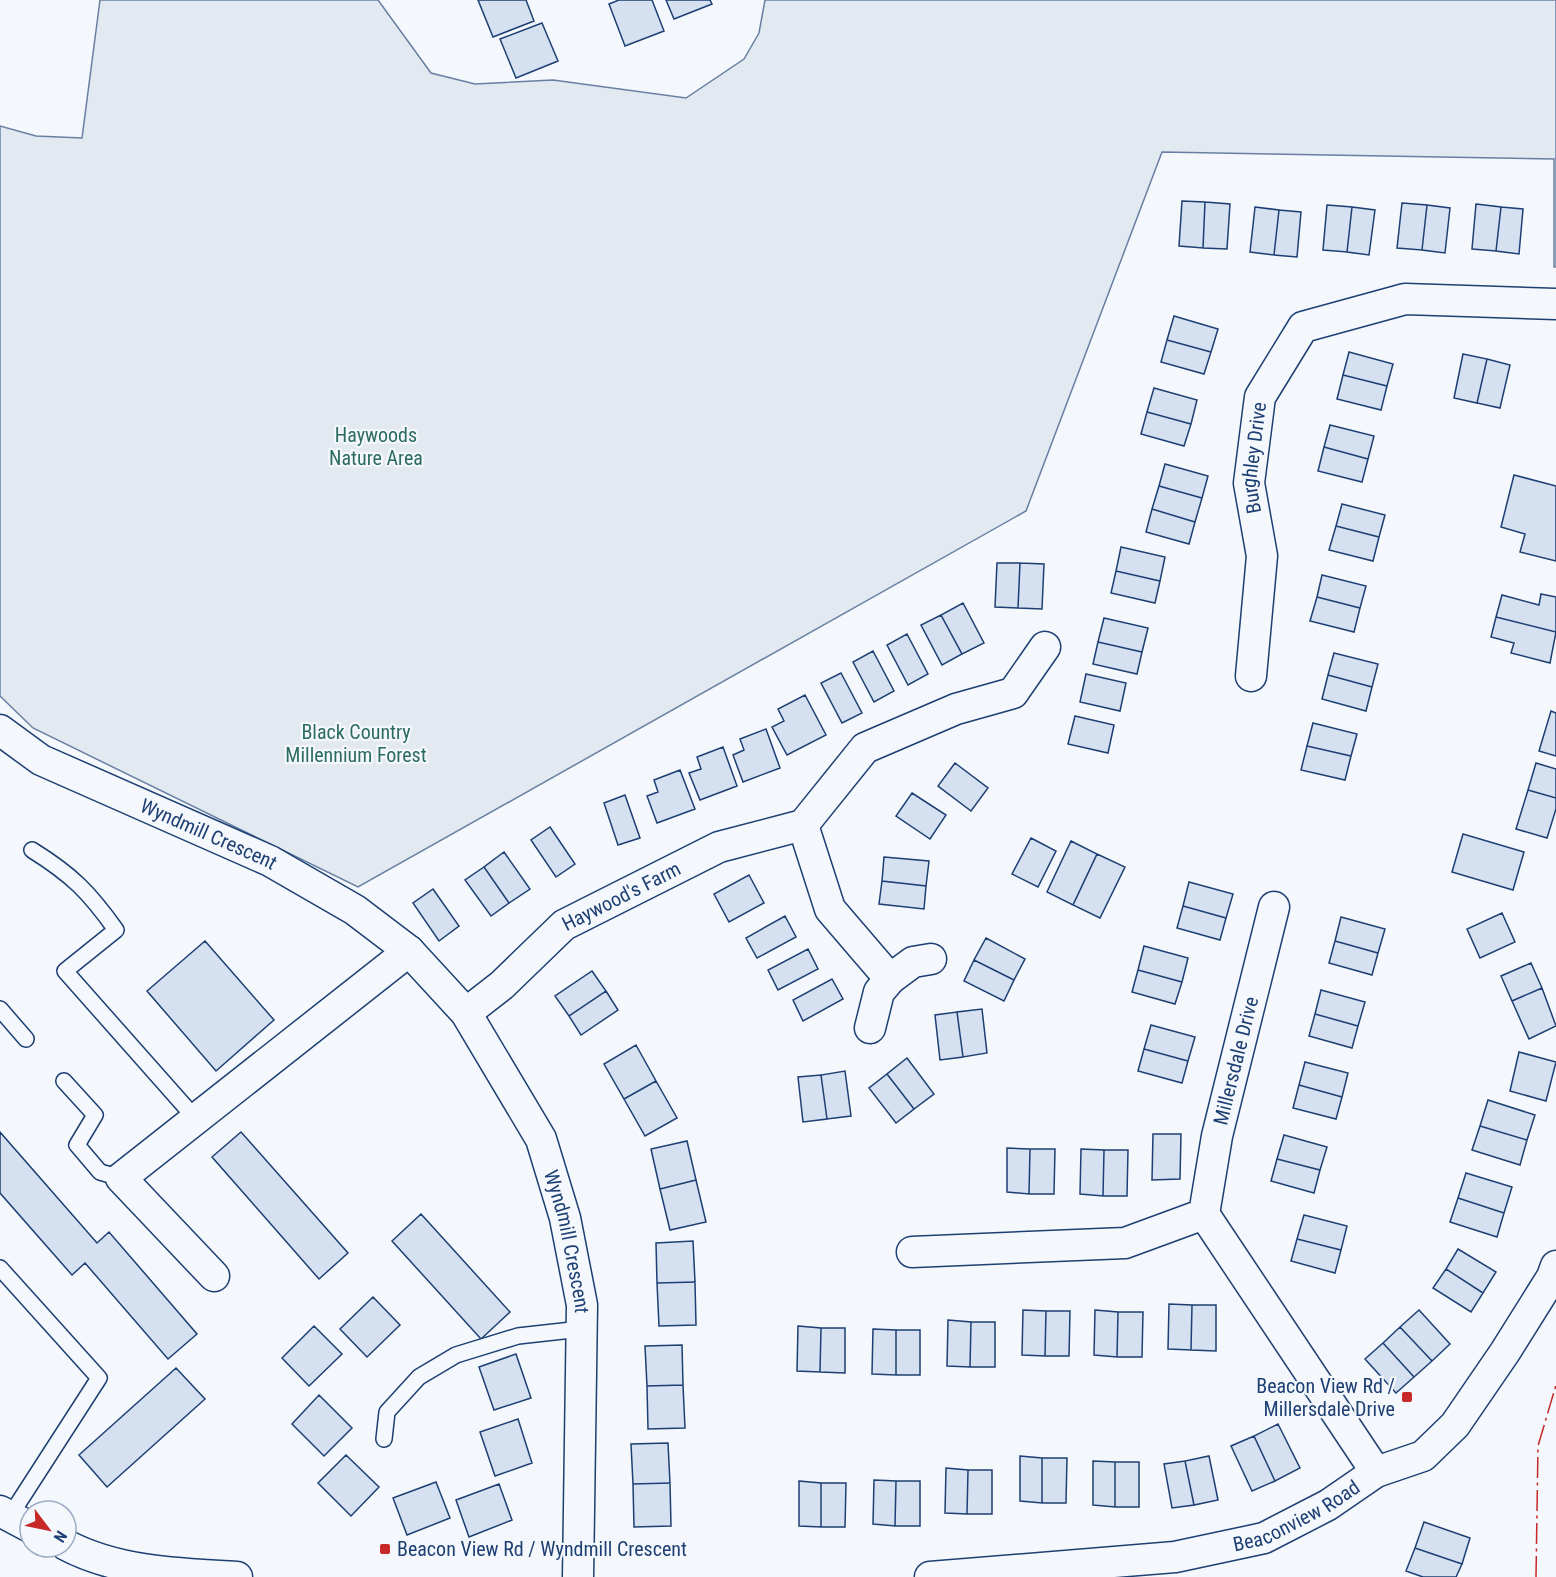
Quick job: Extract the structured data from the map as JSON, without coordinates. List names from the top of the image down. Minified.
{"streets":{"street":["Burghley Drive","Wyndmill Crescent","Haywood's Farm","Millersdale Drive","Beaconview Road"]},"crossings":[["Wyndmill Crescent","Haywood's Farm"]],"parks":["Haywoods Nature Area","Black Country Millennium Forest"],"places":{"transit":["Beacon View Rd / Millersdale Drive","Beacon View Rd / Wyndmill Crescent"]},"north":"bottom right"}
